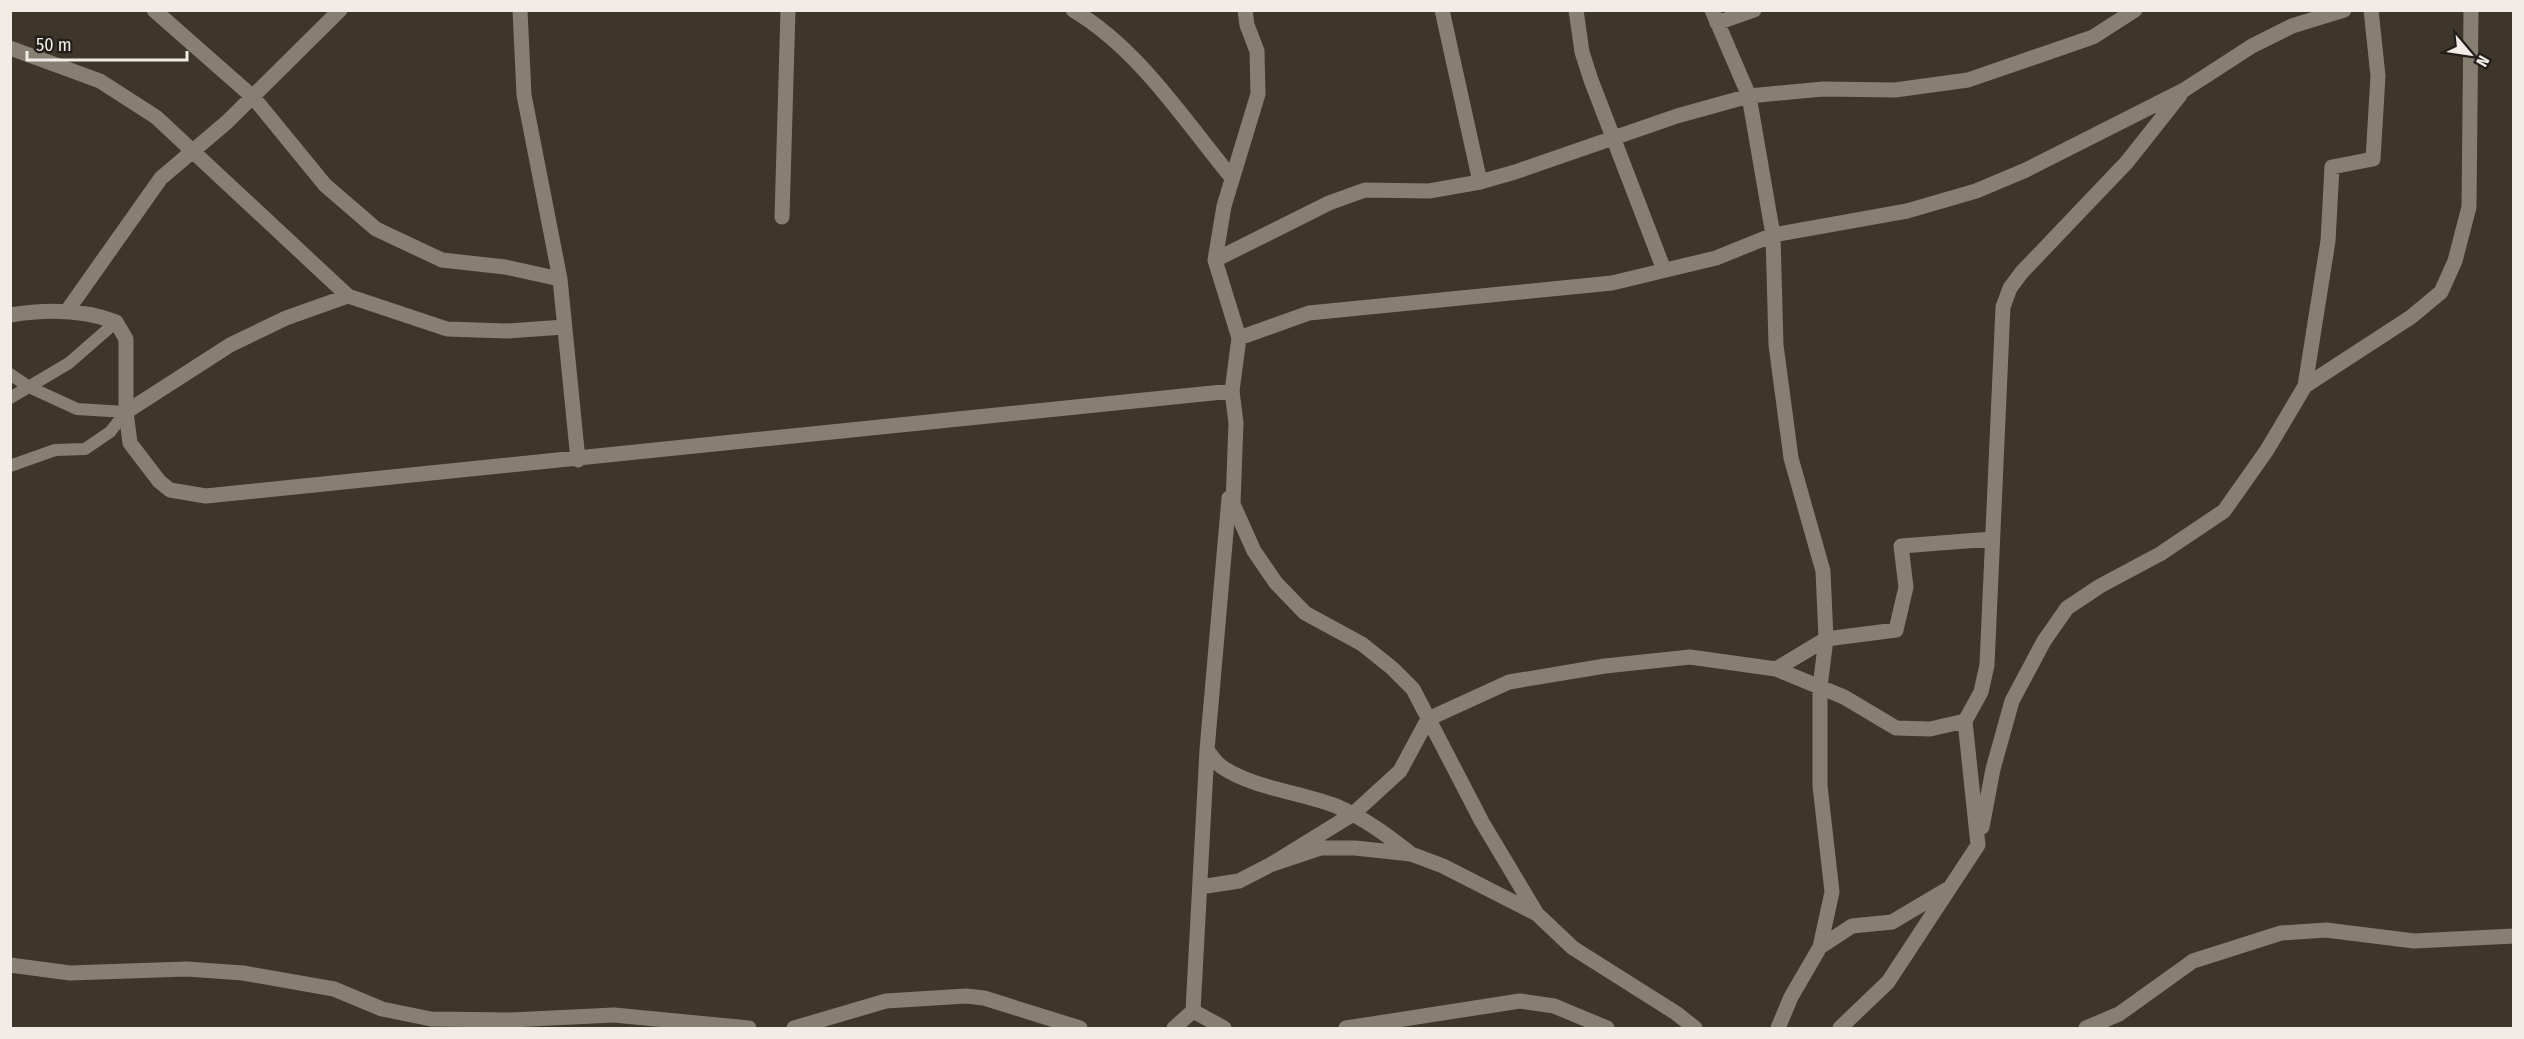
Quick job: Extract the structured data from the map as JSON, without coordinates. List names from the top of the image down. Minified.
{"scale_bar":"50 m","north":"bottom right"}
